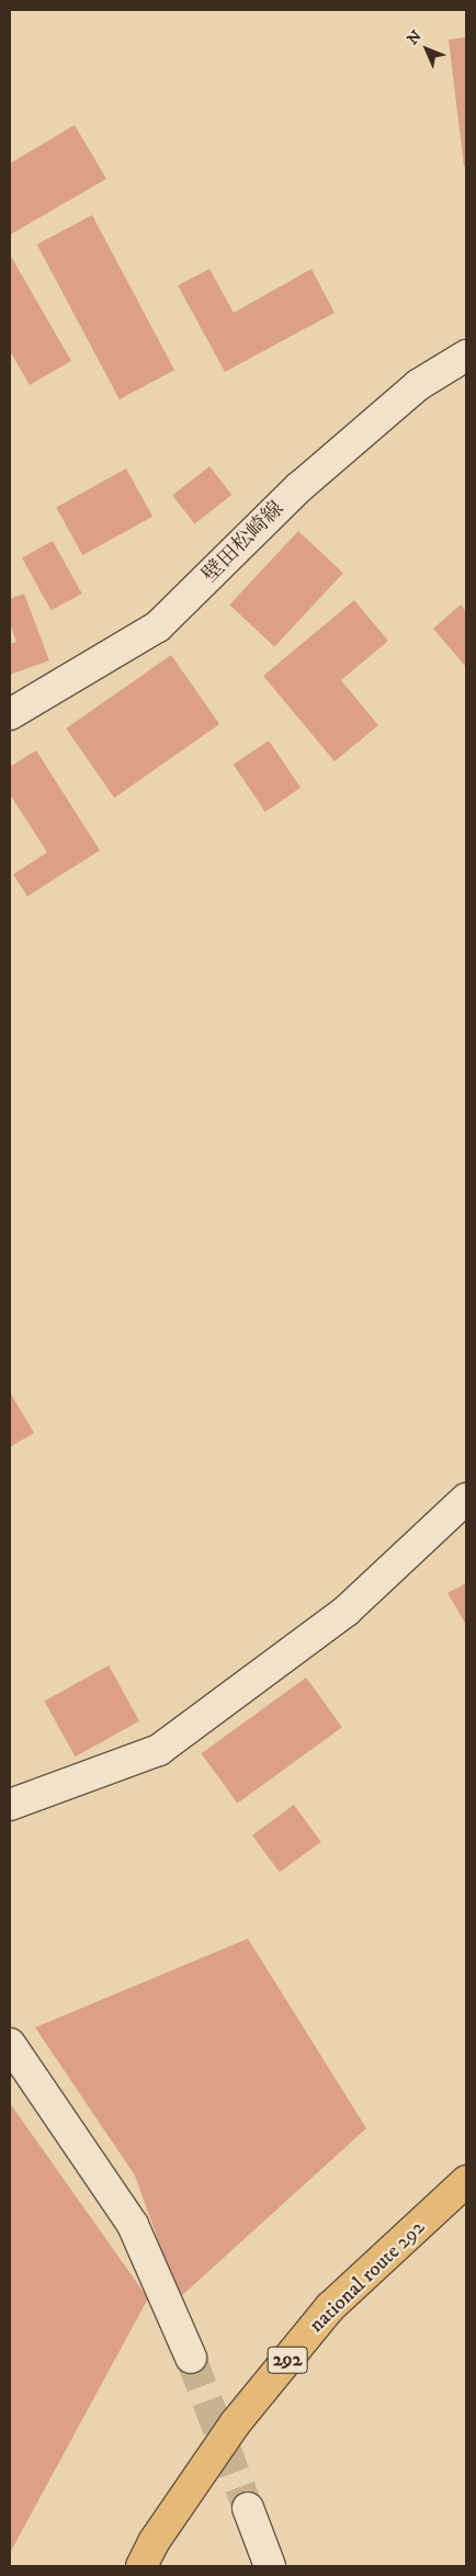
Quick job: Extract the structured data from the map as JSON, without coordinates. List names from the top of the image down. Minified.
{"streets":{"highway":["national route 292","292"],"street":["壁田松崎線"]},"north":"top left"}
